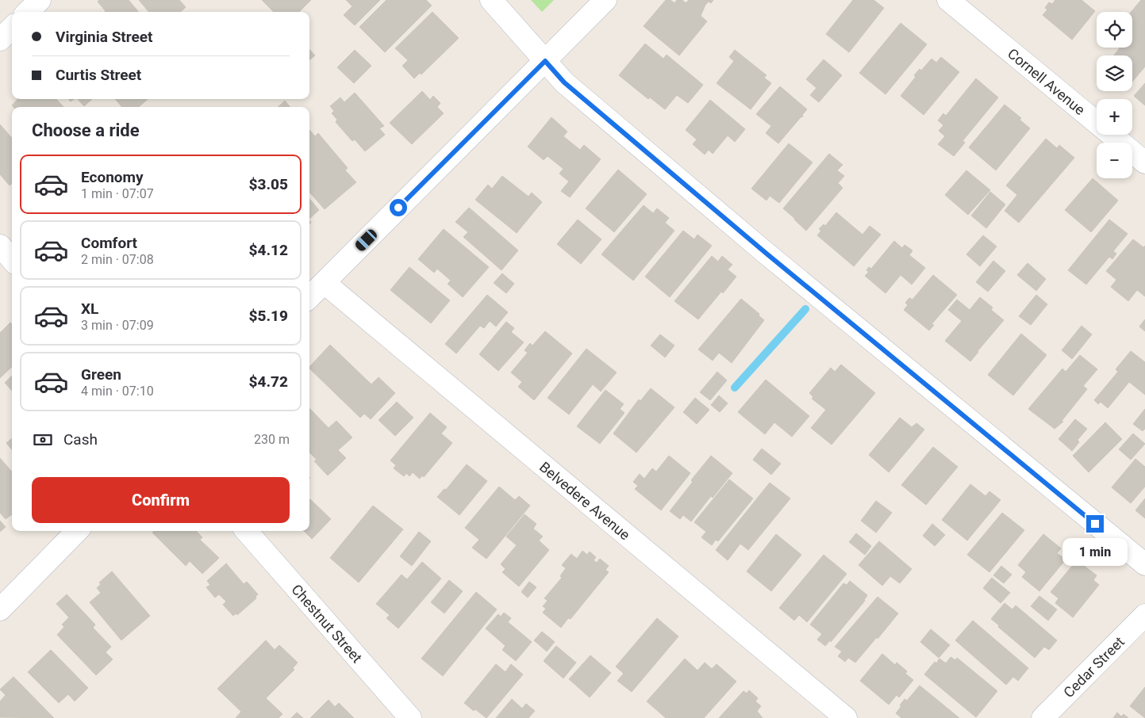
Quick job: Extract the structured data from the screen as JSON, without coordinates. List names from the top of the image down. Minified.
{"streets":{"street":["Cornell Avenue","Belvedere Avenue","Chestnut Street","Cedar Street"]},"page":{"map_buttons":["+","−"],"banner":["Virginia Street","Curtis Street"],"heading":"Choose a ride","list":[{"name":"Economy","note":"1 min · 07:07","value":"$3.05"},{"name":"Comfort","note":"2 min · 07:08","value":"$4.12"},{"name":"XL","note":"3 min · 07:09","value":"$5.19"},{"name":"Green","note":"4 min · 07:10","value":"$4.72"}],"pay":["Cash","230 m"],"buttons":"Confirm","bubble":"1 min"}}
